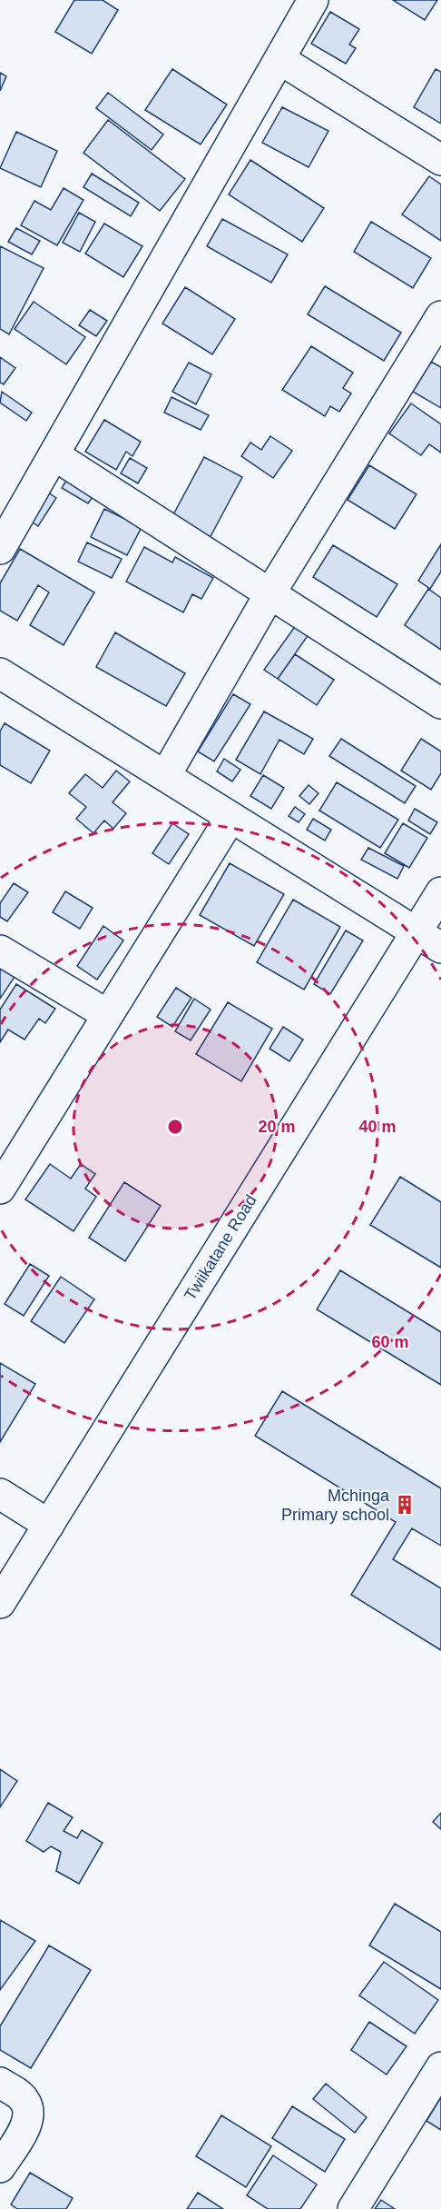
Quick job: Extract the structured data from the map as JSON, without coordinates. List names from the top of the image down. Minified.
{"streets":{"street":["Twiikatane Road"]},"places":{"building":["Mchinga Primary school"]},"rings":["20 m","40 m","60 m"]}
